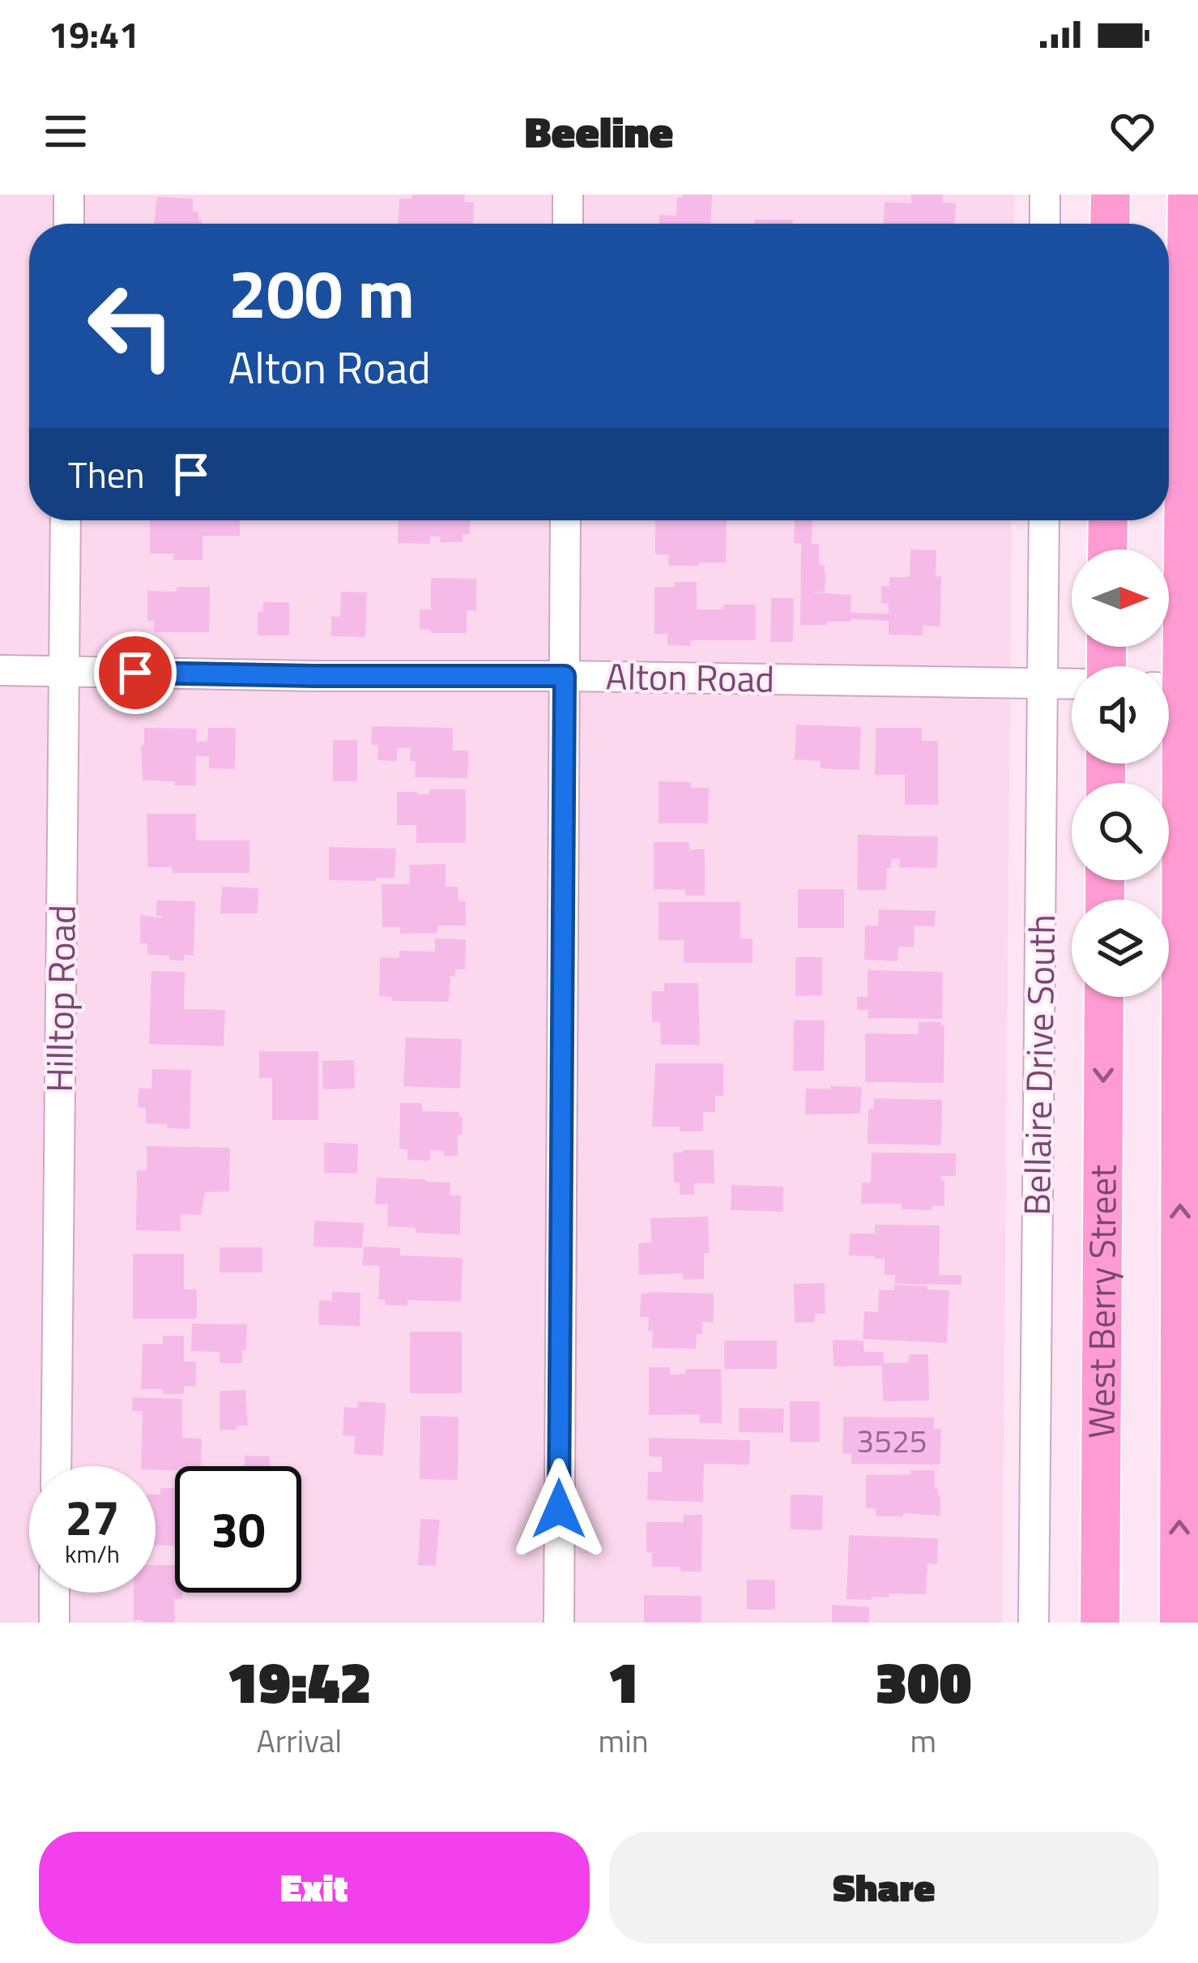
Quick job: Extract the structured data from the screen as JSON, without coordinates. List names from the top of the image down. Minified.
{"streets":{"main road":["West Berry Street"],"street":["Alton Road","Hilltop Road","Bellaire Drive South"]},"crossings":[["Alton Road","Hilltop Road"],["Alton Road","Bellaire Drive South"]],"house_numbers":["3525"],"north":"right","page":{"status":"19:41","header":"Beeline","turn":["200 m","Alton Road"],"then":"Then","speed":"27 km/h","limit":"30","eta":["19:42","Arrival","1","min","300","m"],"buttons":["Exit","Share"]}}
